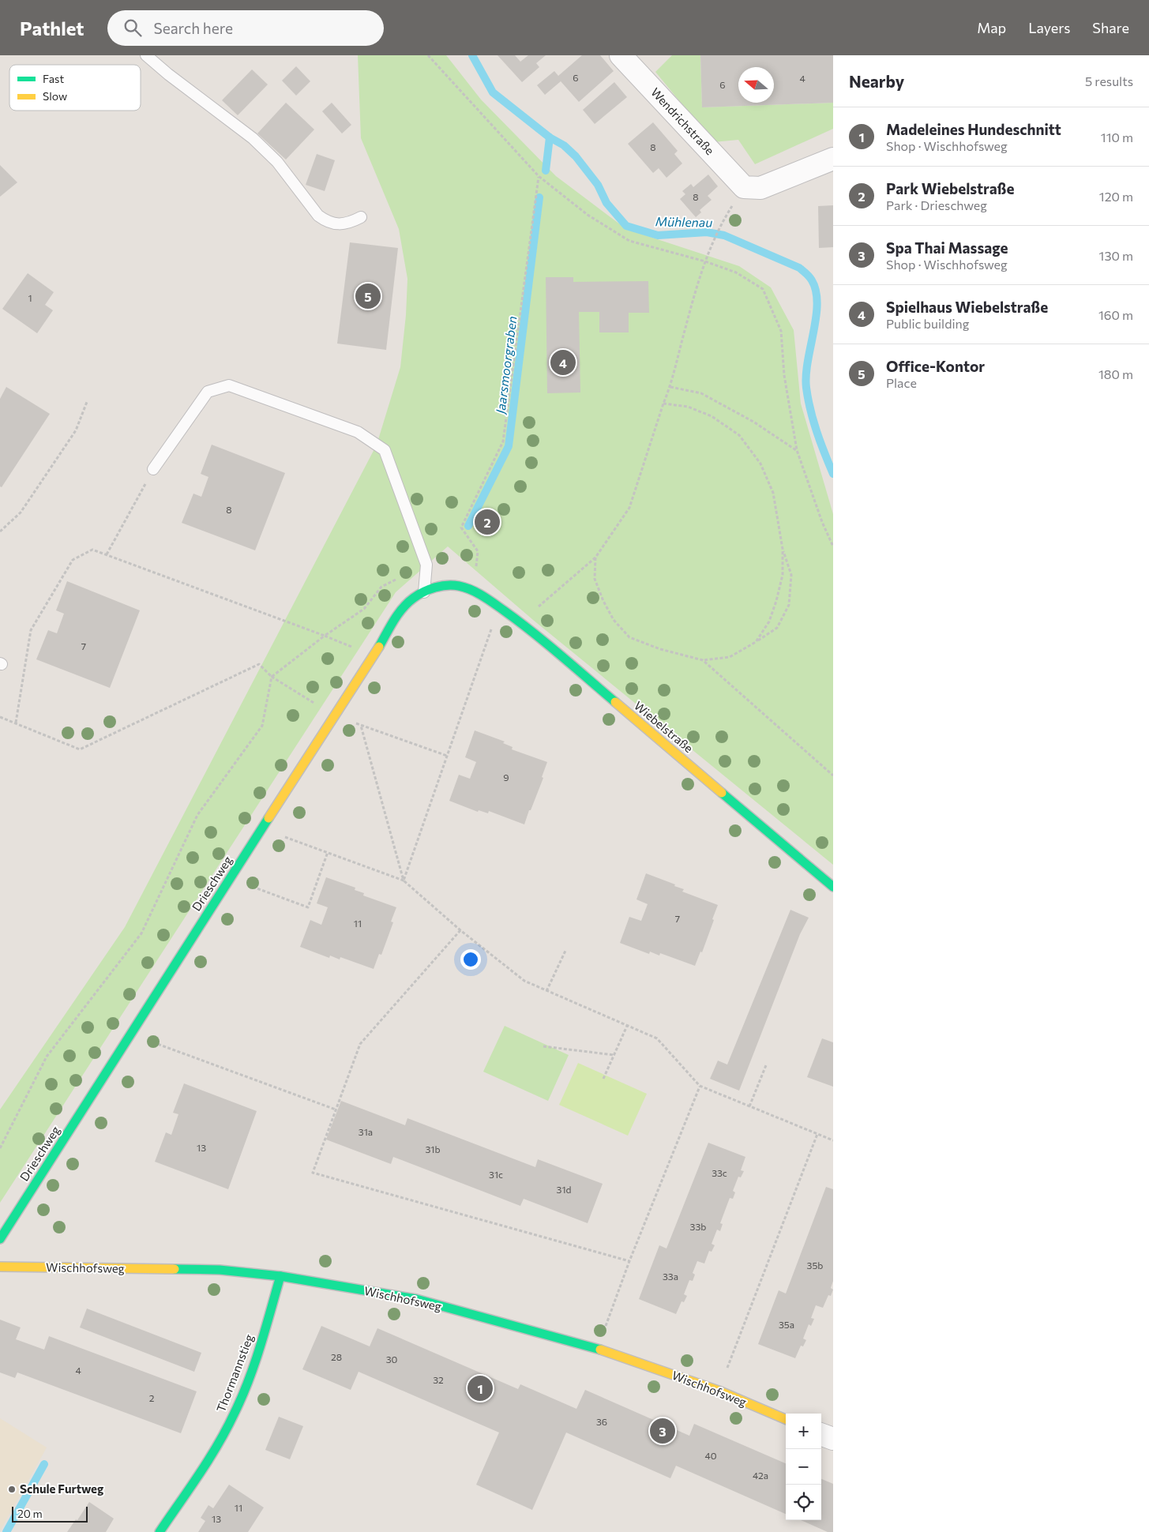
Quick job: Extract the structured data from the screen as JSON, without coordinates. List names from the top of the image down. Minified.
{"streets":{"street":["Wendrichstraße","Wiebelstraße","Drieschweg","Wischhofsweg","Thormannstieg"]},"crossings":[["Wiebelstraße","Drieschweg"],["Wischhofsweg","Thormannstieg"]],"water":["Mühlenau","Jaarsmoorgraben"],"places":["Schule Furtweg"],"house_numbers":["6","4","6","8","8","1","8","7","9","7","11","31a","13","31b","33c","31c","31d","33b","35b","33a","35a","28","30","4","32","2","36","40","42a","11","13"],"legend":["Fast","Slow"],"scale_bar":"20 m","north":"left","page":{"header":"Pathlet","search":"Search here","nav":["Map","Layers","Share"],"heading":["Nearby","5 results"],"list":[{"mark":"1","name":"Madeleines Hundeschnitt","note":"Shop · Wischhofsweg","value":"110 m"},{"mark":"2","name":"Park Wiebelstraße","note":"Park · Drieschweg","value":"120 m"},{"mark":"3","name":"Spa Thai Massage","note":"Shop · Wischhofsweg","value":"130 m"},{"mark":"4","name":"Spielhaus Wiebelstraße","note":"Public building","value":"160 m"},{"mark":"5","name":"Office-Kontor","note":"Place","value":"180 m"}],"pins":["5","4","2","1","3"],"map_buttons":["+","−"],"scale":"20 m"}}
